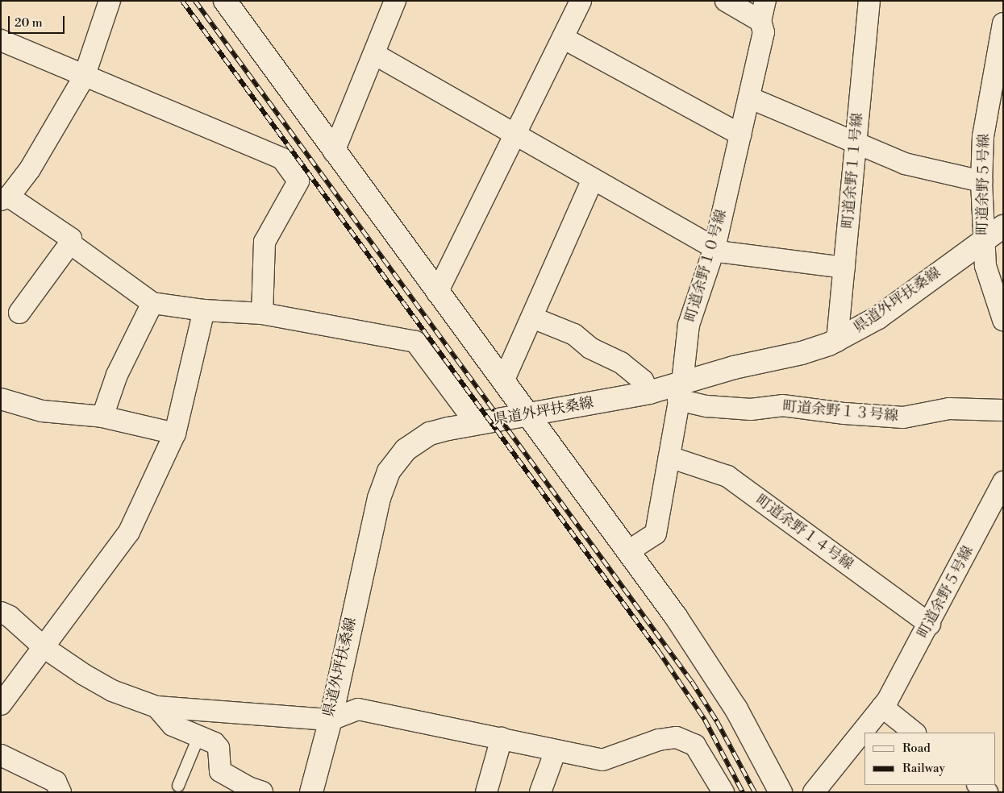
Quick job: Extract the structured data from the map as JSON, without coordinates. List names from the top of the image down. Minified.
{"streets":{"main road":["県道外坪扶桑線"],"street":["町道余野１１号線","町道余野５号線","町道余野１０号線","町道余野１３号線","町道余野１４号線"]},"crossings":[["町道余野１１号線","県道外坪扶桑線"],["町道余野５号線","県道外坪扶桑線"],["町道余野５号線","町道余野１４号線"],["町道余野１０号線","県道外坪扶桑線"],["町道余野１０号線","町道余野１３号線"],["町道余野１０号線","町道余野１４号線"],["県道外坪扶桑線","町道余野１３号線"]],"legend":["Road","Railway"],"scale_bar":"20 m"}
